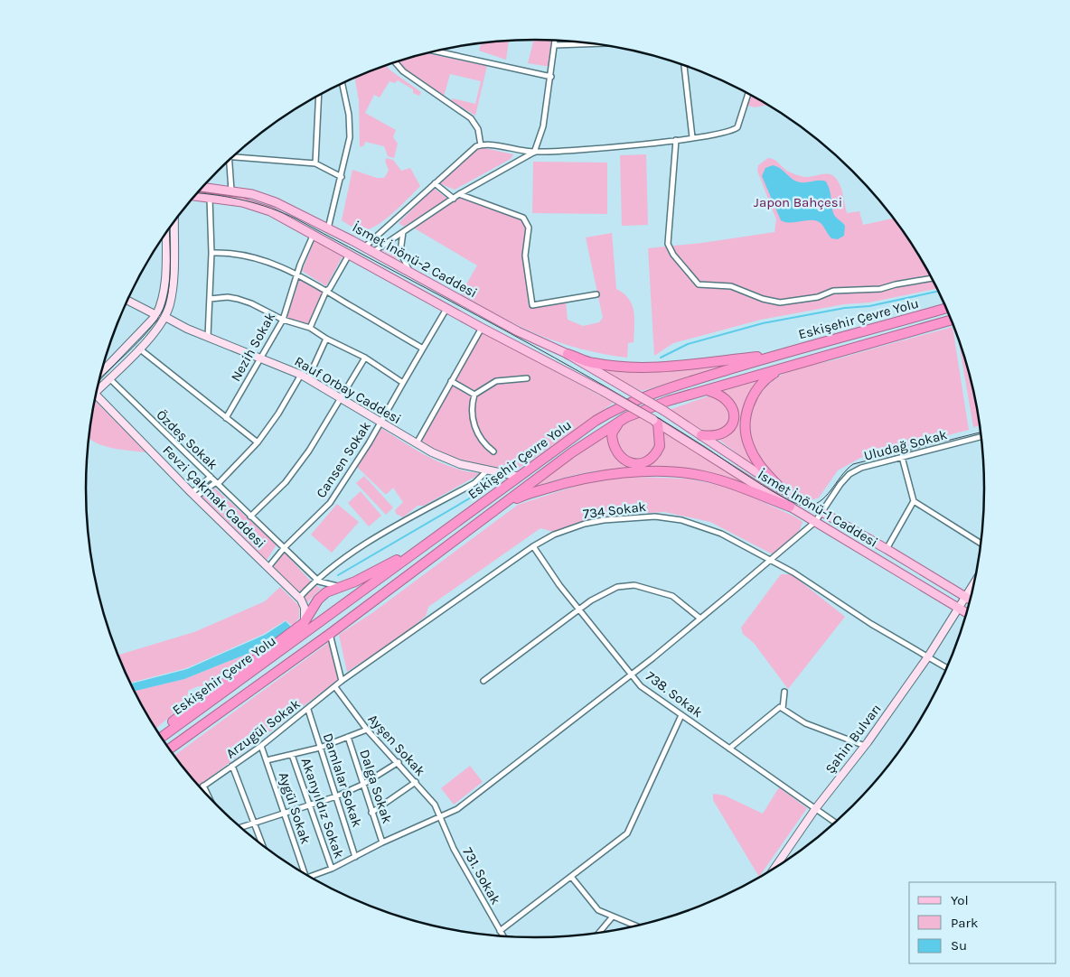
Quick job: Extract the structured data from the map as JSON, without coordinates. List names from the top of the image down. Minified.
{"streets":{"highway":["Eskişehir Çevre Yolu"],"main road":["İsmet İnönü-2 Caddesi","İsmet İnönü-1 Caddesi"],"street":["Nezih Sokak","Rauf Orbay Caddesi","Özdeş Sokak","Uludağ Sokak","Cansen Sokak","Fevzi Çakmak Caddesi","734 Sokak","738. Sokak","Arzugül Sokak","Şahin Bulvarı","Ayşen Sokak","Damlalar Sokak","Dalga Sokak","Aygül Sokak","Akanyıldız Sokak","731. Sokak"]},"crossings":[["İsmet İnönü-2 Caddesi","Nezih Sokak"],["İsmet İnönü-2 Caddesi","Cansen Sokak"],["İsmet İnönü-2 Caddesi","İsmet İnönü-1 Caddesi"],["Eskişehir Çevre Yolu","Rauf Orbay Caddesi"],["Nezih Sokak","Rauf Orbay Caddesi"],["Rauf Orbay Caddesi","Özdeş Sokak"],["Rauf Orbay Caddesi","Cansen Sokak"],["Uludağ Sokak","İsmet İnönü-1 Caddesi"],["Uludağ Sokak","734 Sokak"],["Uludağ Sokak","738. Sokak"],["Uludağ Sokak","Ayşen Sokak"],["Uludağ Sokak","Damlalar Sokak"],["Uludağ Sokak","Dalga Sokak"],["Uludağ Sokak","Akanyıldız Sokak"],["Uludağ Sokak","731. Sokak"],["Cansen Sokak","Fevzi Çakmak Caddesi"],["İsmet İnönü-1 Caddesi","Şahin Bulvarı"],["734 Sokak","738. Sokak"],["734 Sokak","Arzugül Sokak"],["734 Sokak","Şahin Bulvarı"],["738. Sokak","Şahin Bulvarı"],["Arzugül Sokak","Ayşen Sokak"],["Arzugül Sokak","Damlalar Sokak"],["Arzugül Sokak","Aygül Sokak"],["Ayşen Sokak","731. Sokak"]],"parks":["Japon Bahçesi"],"legend":["Yol","Park","Su"]}
